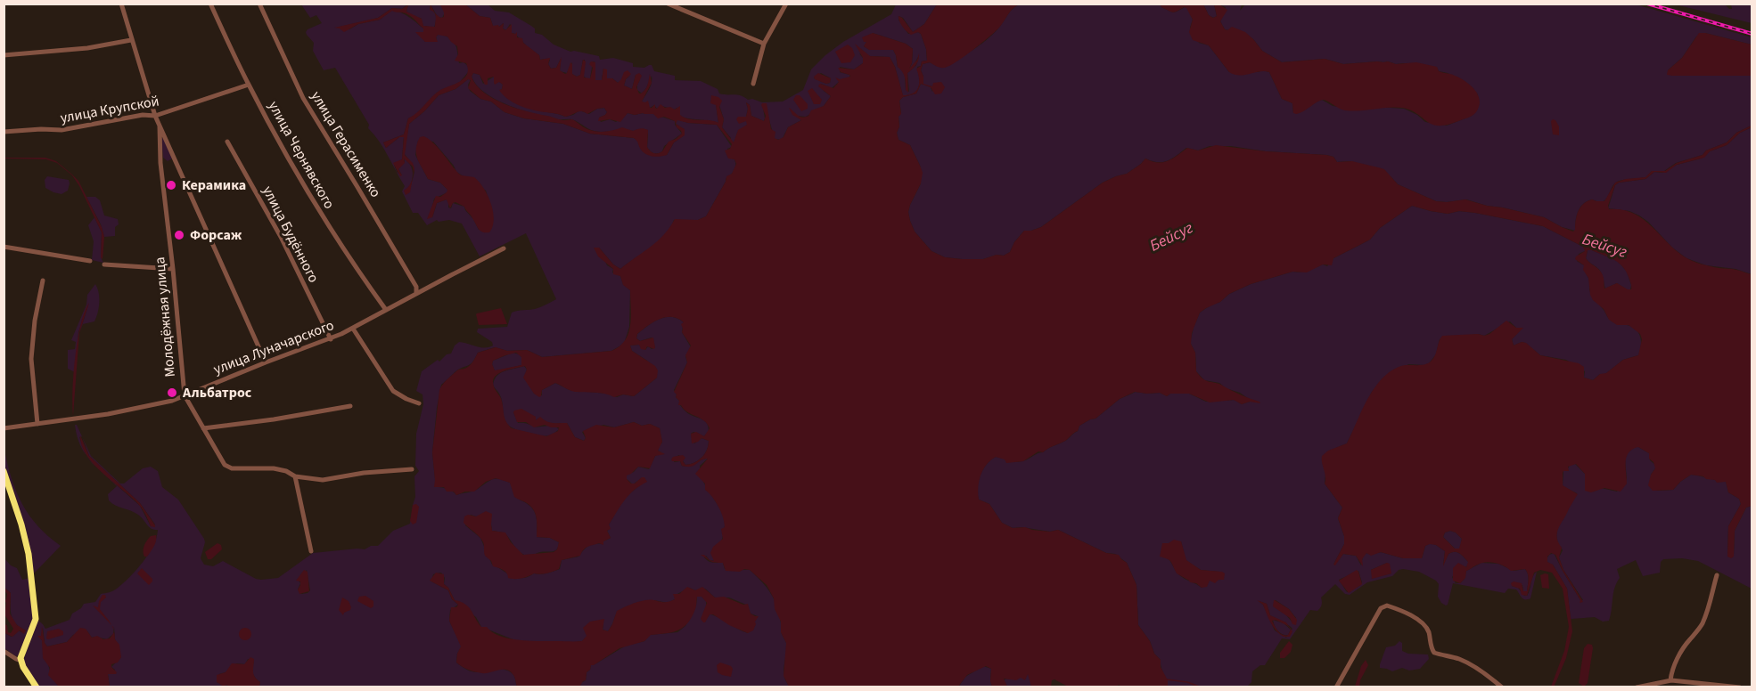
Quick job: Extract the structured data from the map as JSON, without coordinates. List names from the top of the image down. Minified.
{"streets":{"street":["улица Крупской","улица Герасименко","улица Чернявского","улица Будённого","Молодёжная улица","улица Луначарского"]},"crossings":[["улица Крупской","улица Чернявского"],["улица Герасименко","улица Луначарского"],["улица Чернявского","улица Луначарского"],["улица Будённого","улица Луначарского"],["Молодёжная улица","улица Луначарского"]],"water":["Бейсуг"],"places":["Керамика","Форсаж","Альбатрос"]}
